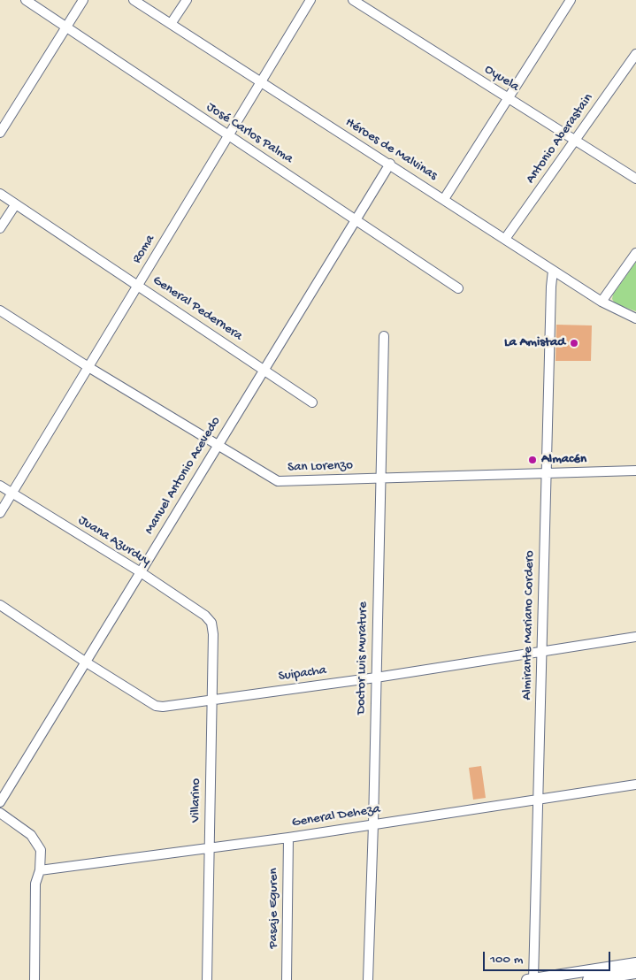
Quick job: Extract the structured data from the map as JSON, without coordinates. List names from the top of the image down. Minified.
{"streets":{"street":["Oyuela","José Carlos Palma","Antonio Aberastain","Héroes de Malvinas","Roma","General Pedernera","San Lorenzo","Manuel Antonio Acevedo","Juana Azurduy","Almirante Mariano Cordero","Doctor Luis Murature","Suipacha","Villarino","General Deheza","Pasaje Eguren"]},"crossings":[["Oyuela","Antonio Aberastain"],["José Carlos Palma","Roma"],["José Carlos Palma","Manuel Antonio Acevedo"],["Antonio Aberastain","Héroes de Malvinas"],["Héroes de Malvinas","Roma"],["Héroes de Malvinas","Manuel Antonio Acevedo"],["Héroes de Malvinas","Almirante Mariano Cordero"],["Roma","General Pedernera"],["Roma","San Lorenzo"],["Roma","Juana Azurduy"],["General Pedernera","Manuel Antonio Acevedo"],["San Lorenzo","Manuel Antonio Acevedo"],["San Lorenzo","Almirante Mariano Cordero"],["San Lorenzo","Doctor Luis Murature"],["Manuel Antonio Acevedo","Juana Azurduy"],["Manuel Antonio Acevedo","Suipacha"],["Juana Azurduy","Villarino"],["Almirante Mariano Cordero","Suipacha"],["Almirante Mariano Cordero","General Deheza"],["Doctor Luis Murature","Suipacha"],["Doctor Luis Murature","General Deheza"],["Suipacha","Villarino"],["Villarino","General Deheza"],["General Deheza","Pasaje Eguren"]],"places":["La Amistad","Almacén"],"scale_bar":"100 m"}
